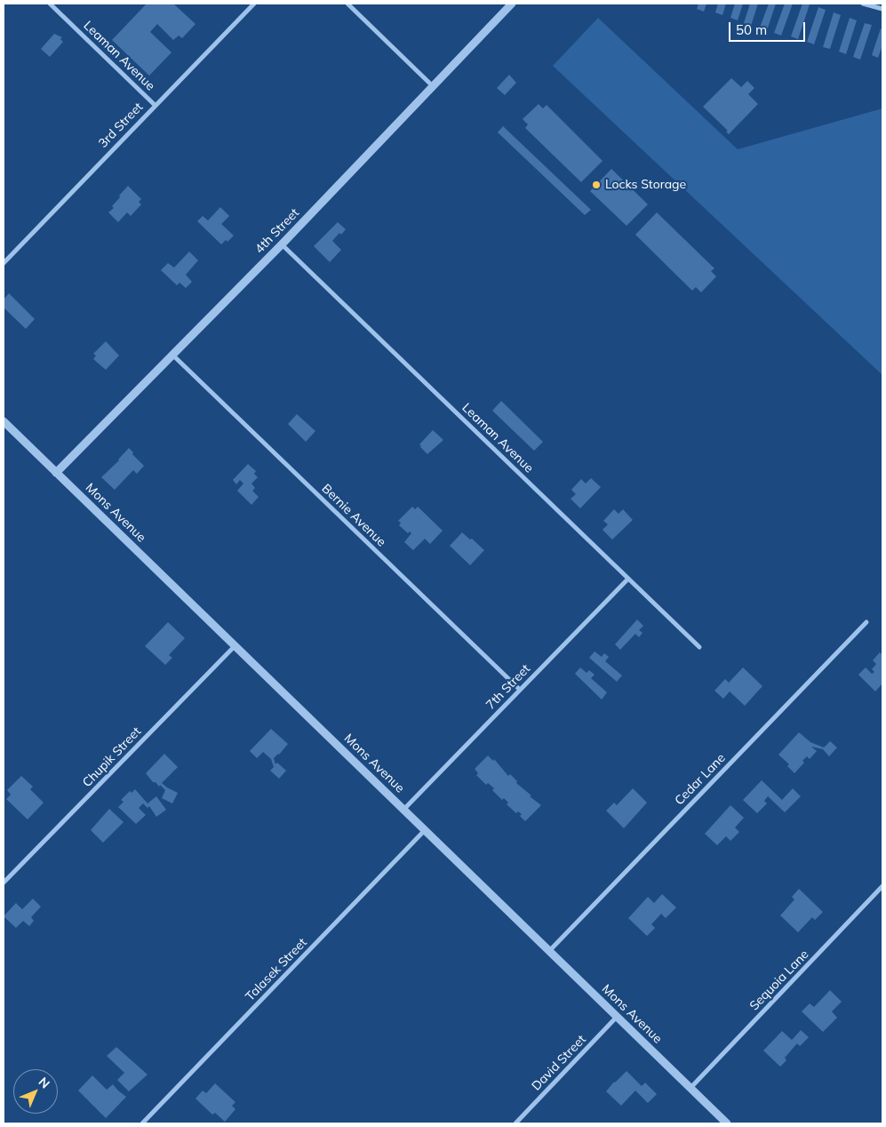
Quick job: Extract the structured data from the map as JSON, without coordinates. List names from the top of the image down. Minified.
{"streets":{"street":["Leaman Avenue","3rd Street","4th Street","Mons Avenue","Bernie Avenue","7th Street","Chupik Street","Cedar Lane","Talasek Street","Sequoia Lane","David Street"]},"crossings":[["Leaman Avenue","3rd Street"],["Leaman Avenue","4th Street"],["Leaman Avenue","7th Street"],["4th Street","Mons Avenue"],["4th Street","Bernie Avenue"],["Mons Avenue","7th Street"],["Mons Avenue","Chupik Street"],["Mons Avenue","Cedar Lane"],["Mons Avenue","Talasek Street"],["Mons Avenue","Sequoia Lane"],["Mons Avenue","David Street"],["Bernie Avenue","7th Street"]],"places":["Locks Storage"],"scale_bar":"50 m","north":"top right"}
